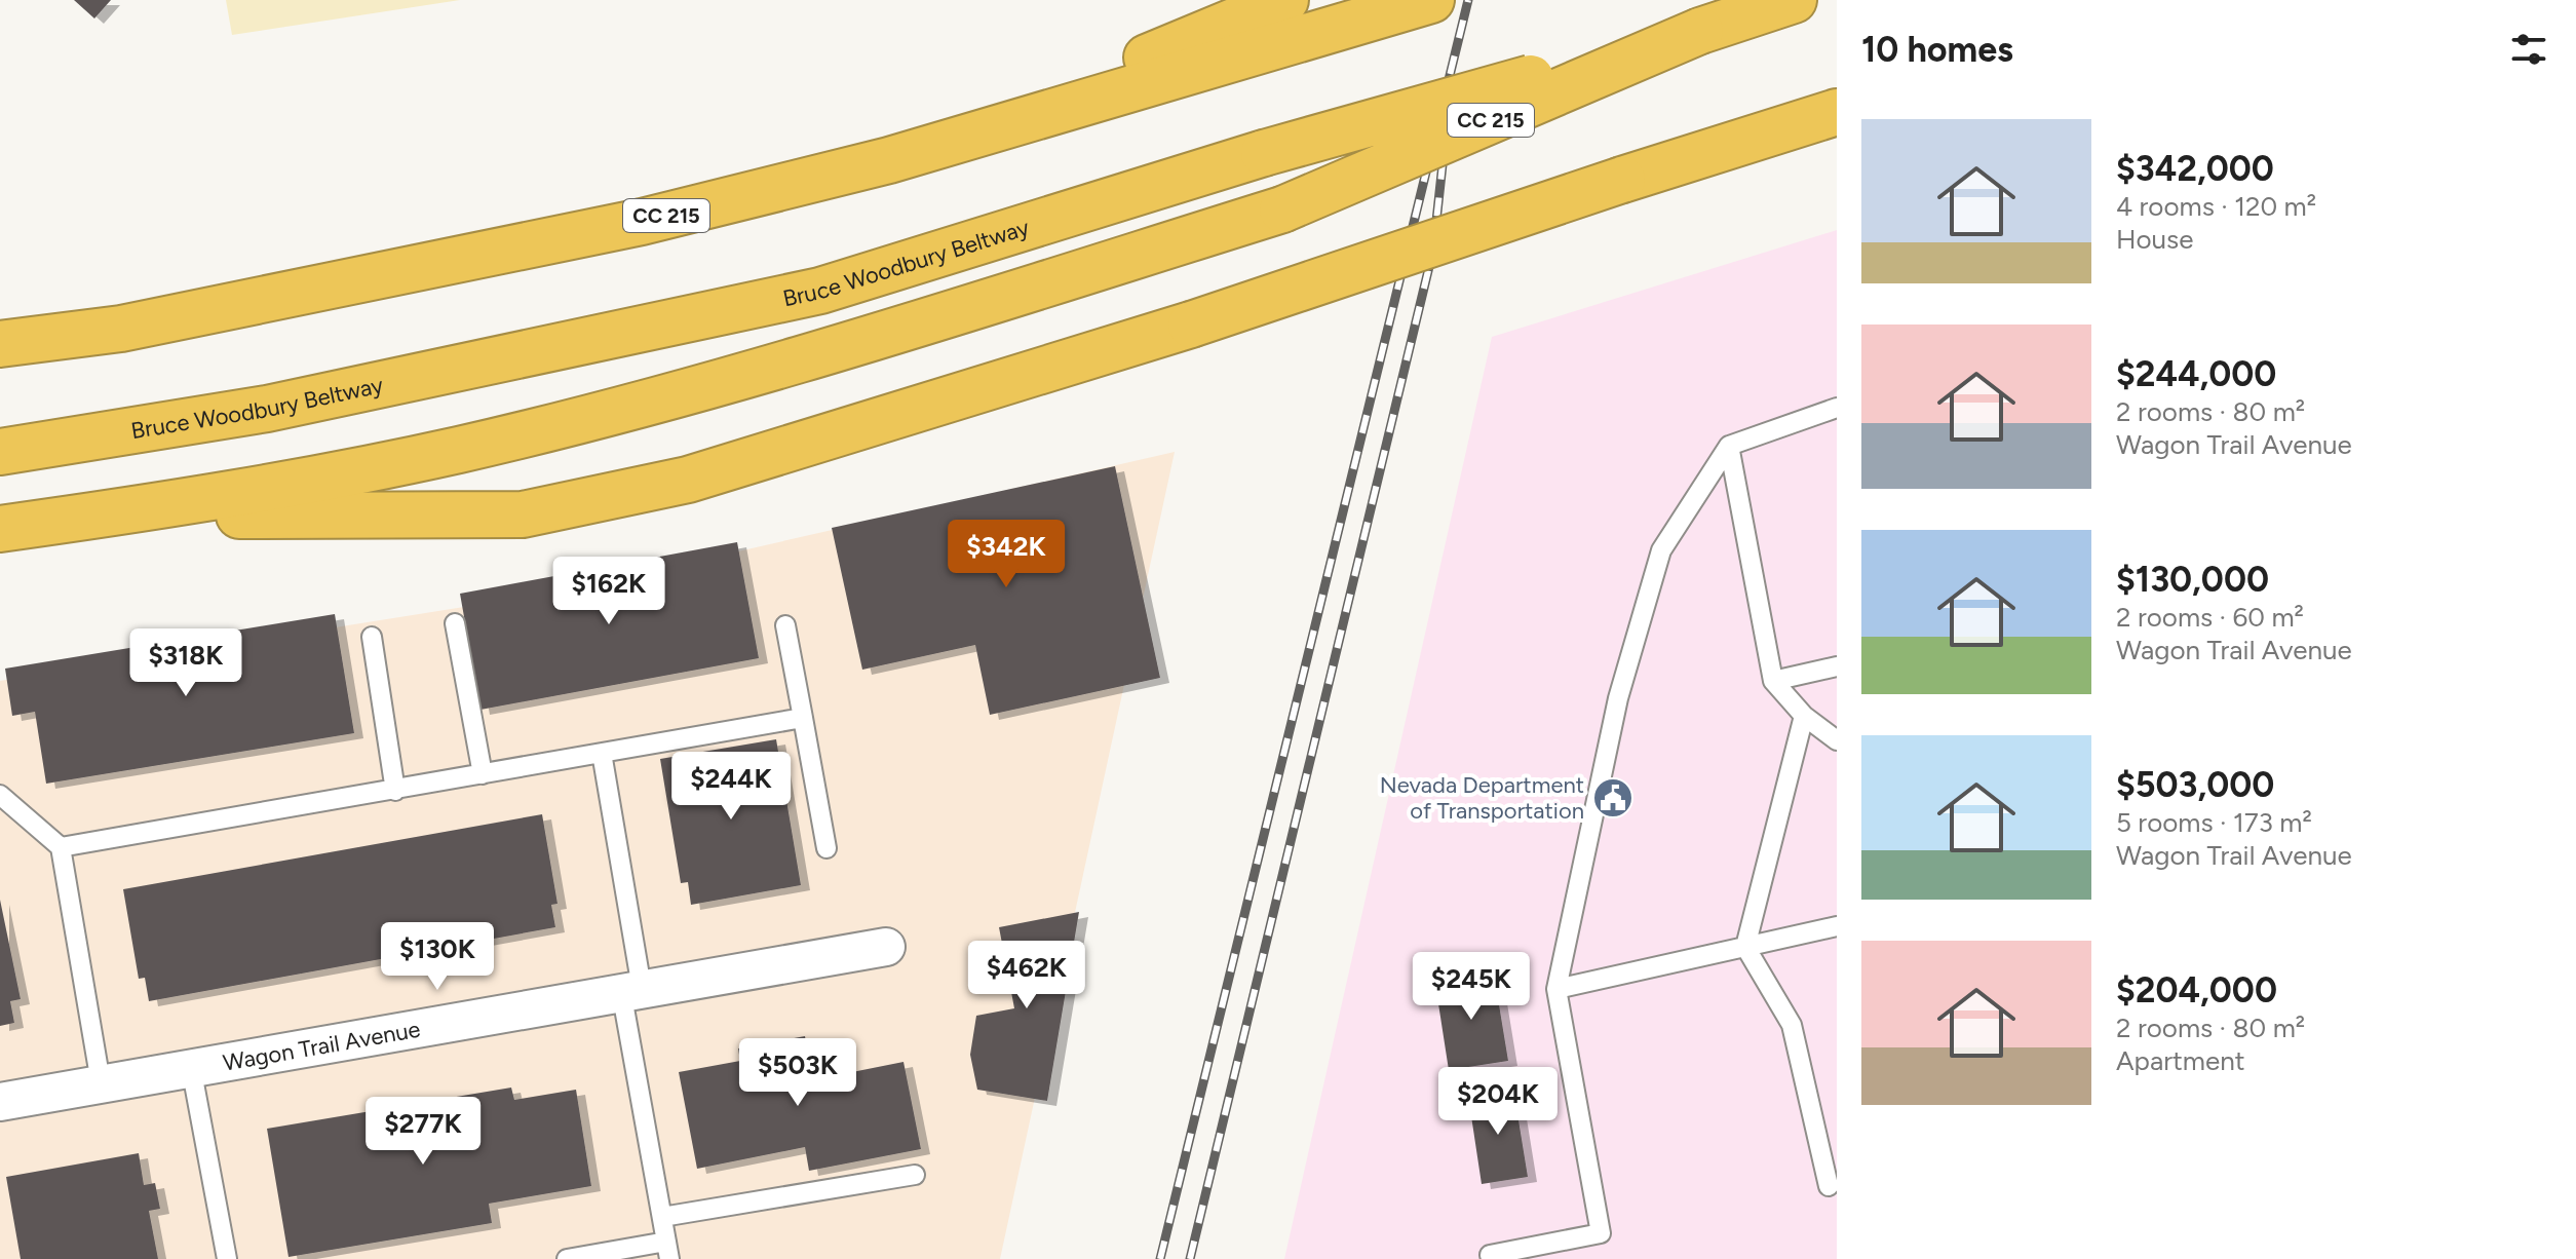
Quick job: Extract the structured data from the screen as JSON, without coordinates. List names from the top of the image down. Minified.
{"streets":{"highway":["CC 215","Bruce Woodbury Beltway"],"street":["Wagon Trail Avenue"]},"crossings":[["CC 215","Bruce Woodbury Beltway"]],"places":{"public building":["Nevada Department of Transportation"]},"page":{"heading":"10 homes","list":[{"name":"$342,000","note":"4 rooms · 120 m² · House"},{"name":"$244,000","note":"2 rooms · 80 m² · Wagon Trail Avenue"},{"name":"$130,000","note":"2 rooms · 60 m² · Wagon Trail Avenue"},{"name":"$503,000","note":"5 rooms · 173 m² · Wagon Trail Avenue"},{"name":"$204,000","note":"2 rooms · 80 m² · Apartment"}],"price":["$342K","$162K","$318K","$244K","$130K","$462K","$245K","$503K","$204K","$277K"]}}
